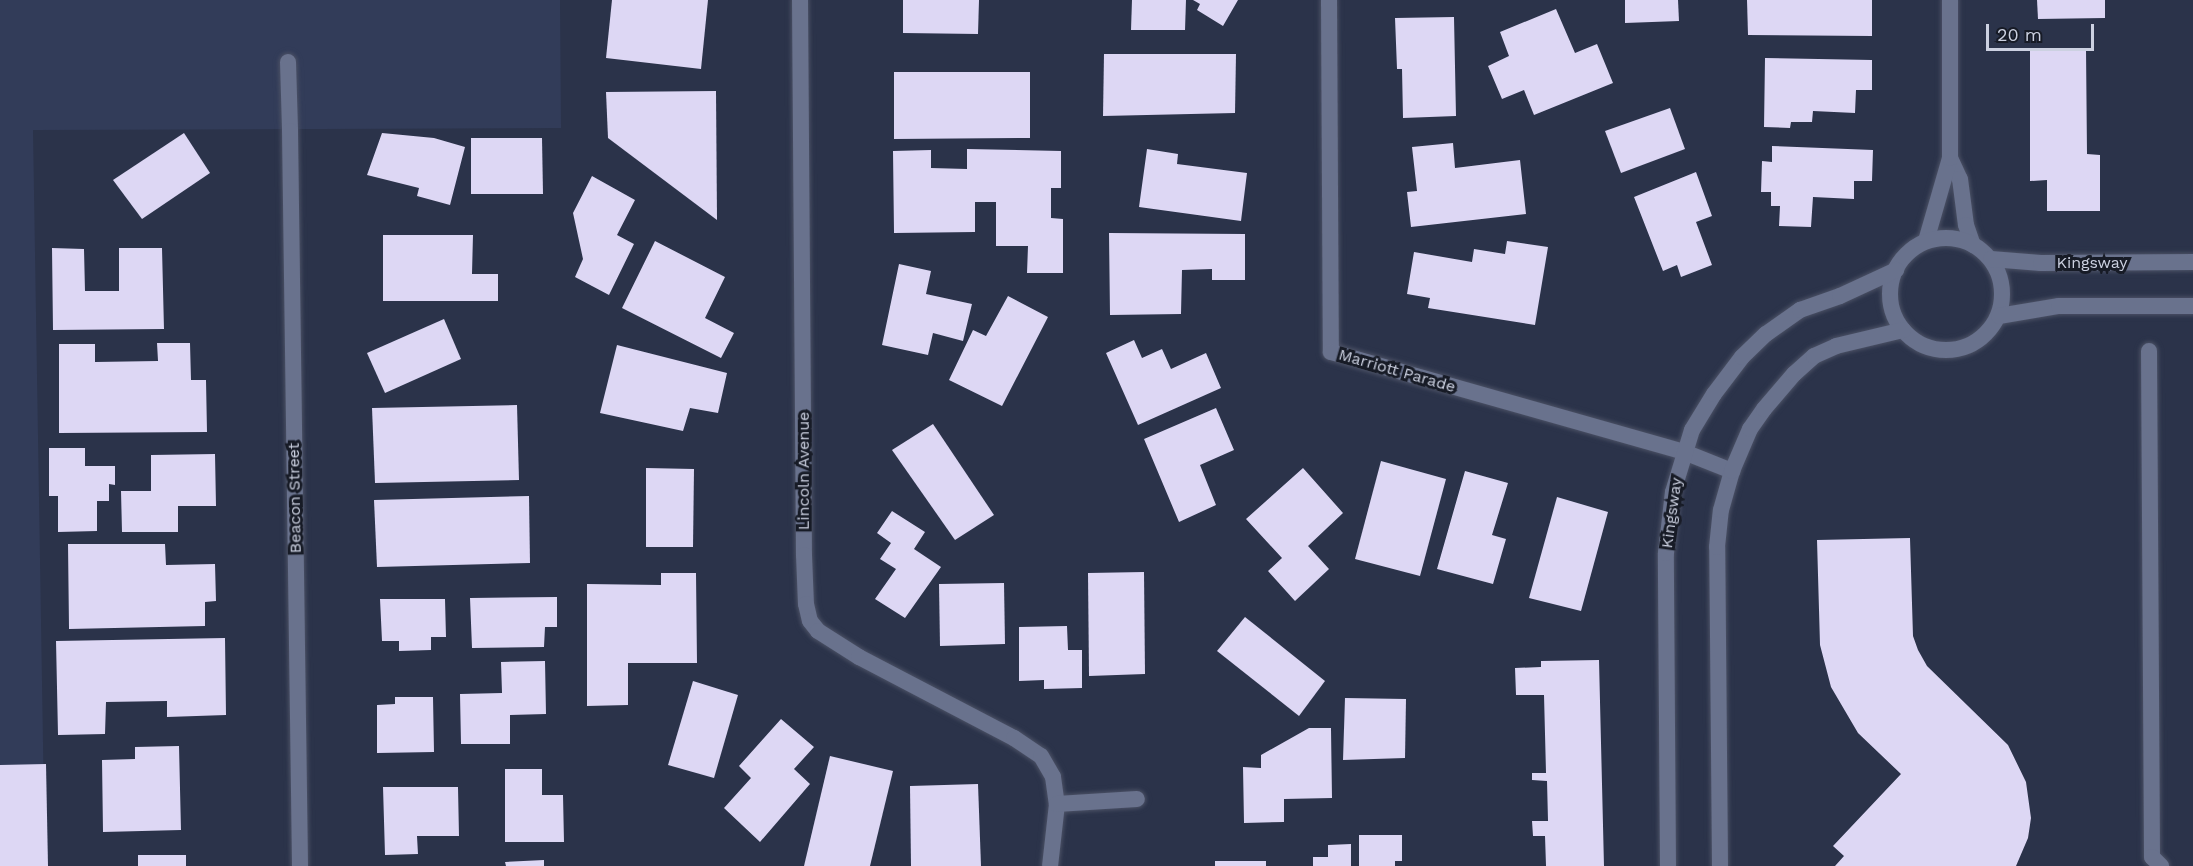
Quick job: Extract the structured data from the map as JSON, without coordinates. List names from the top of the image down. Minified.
{"streets":{"street":["Kingsway","Marriott Parade","Lincoln Avenue","Beacon Street"]},"crossings":[["Kingsway","Marriott Parade"]],"scale_bar":"20 m"}
